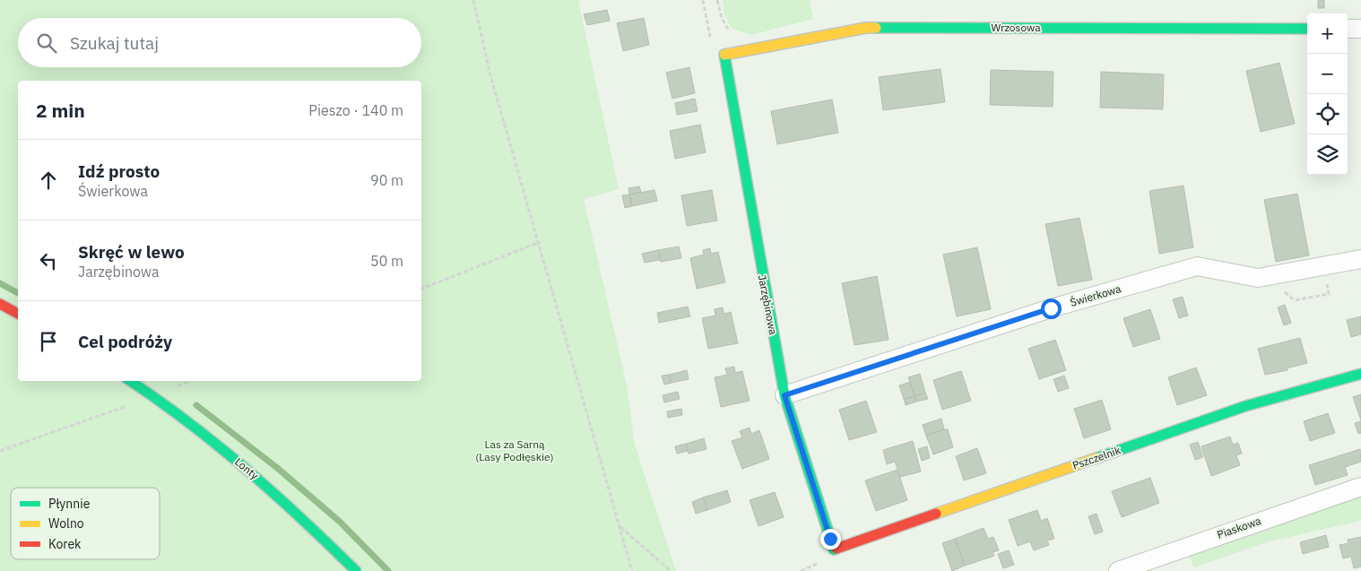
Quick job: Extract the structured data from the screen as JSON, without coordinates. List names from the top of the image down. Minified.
{"streets":{"street":["Wrzosowa","Świerkowa","Jarzębinowa","Pszczelnik","Lonty","Piaskowa"]},"crossings":[["Wrzosowa","Jarzębinowa"],["Świerkowa","Jarzębinowa"],["Jarzębinowa","Pszczelnik"]],"parks":["Las za Sarną (Lasy Podłęskie)"],"legend":["Płynnie","Wolno","Korek"],"page":{"map_buttons":["+","−"],"search":"Szukaj tutaj","heading":["2 min","Pieszo · 140 m"],"list":[["Idź prosto","Świerkowa","90 m"],["Skręć w lewo","Jarzębinowa","50 m"],"Cel podróży"]}}
